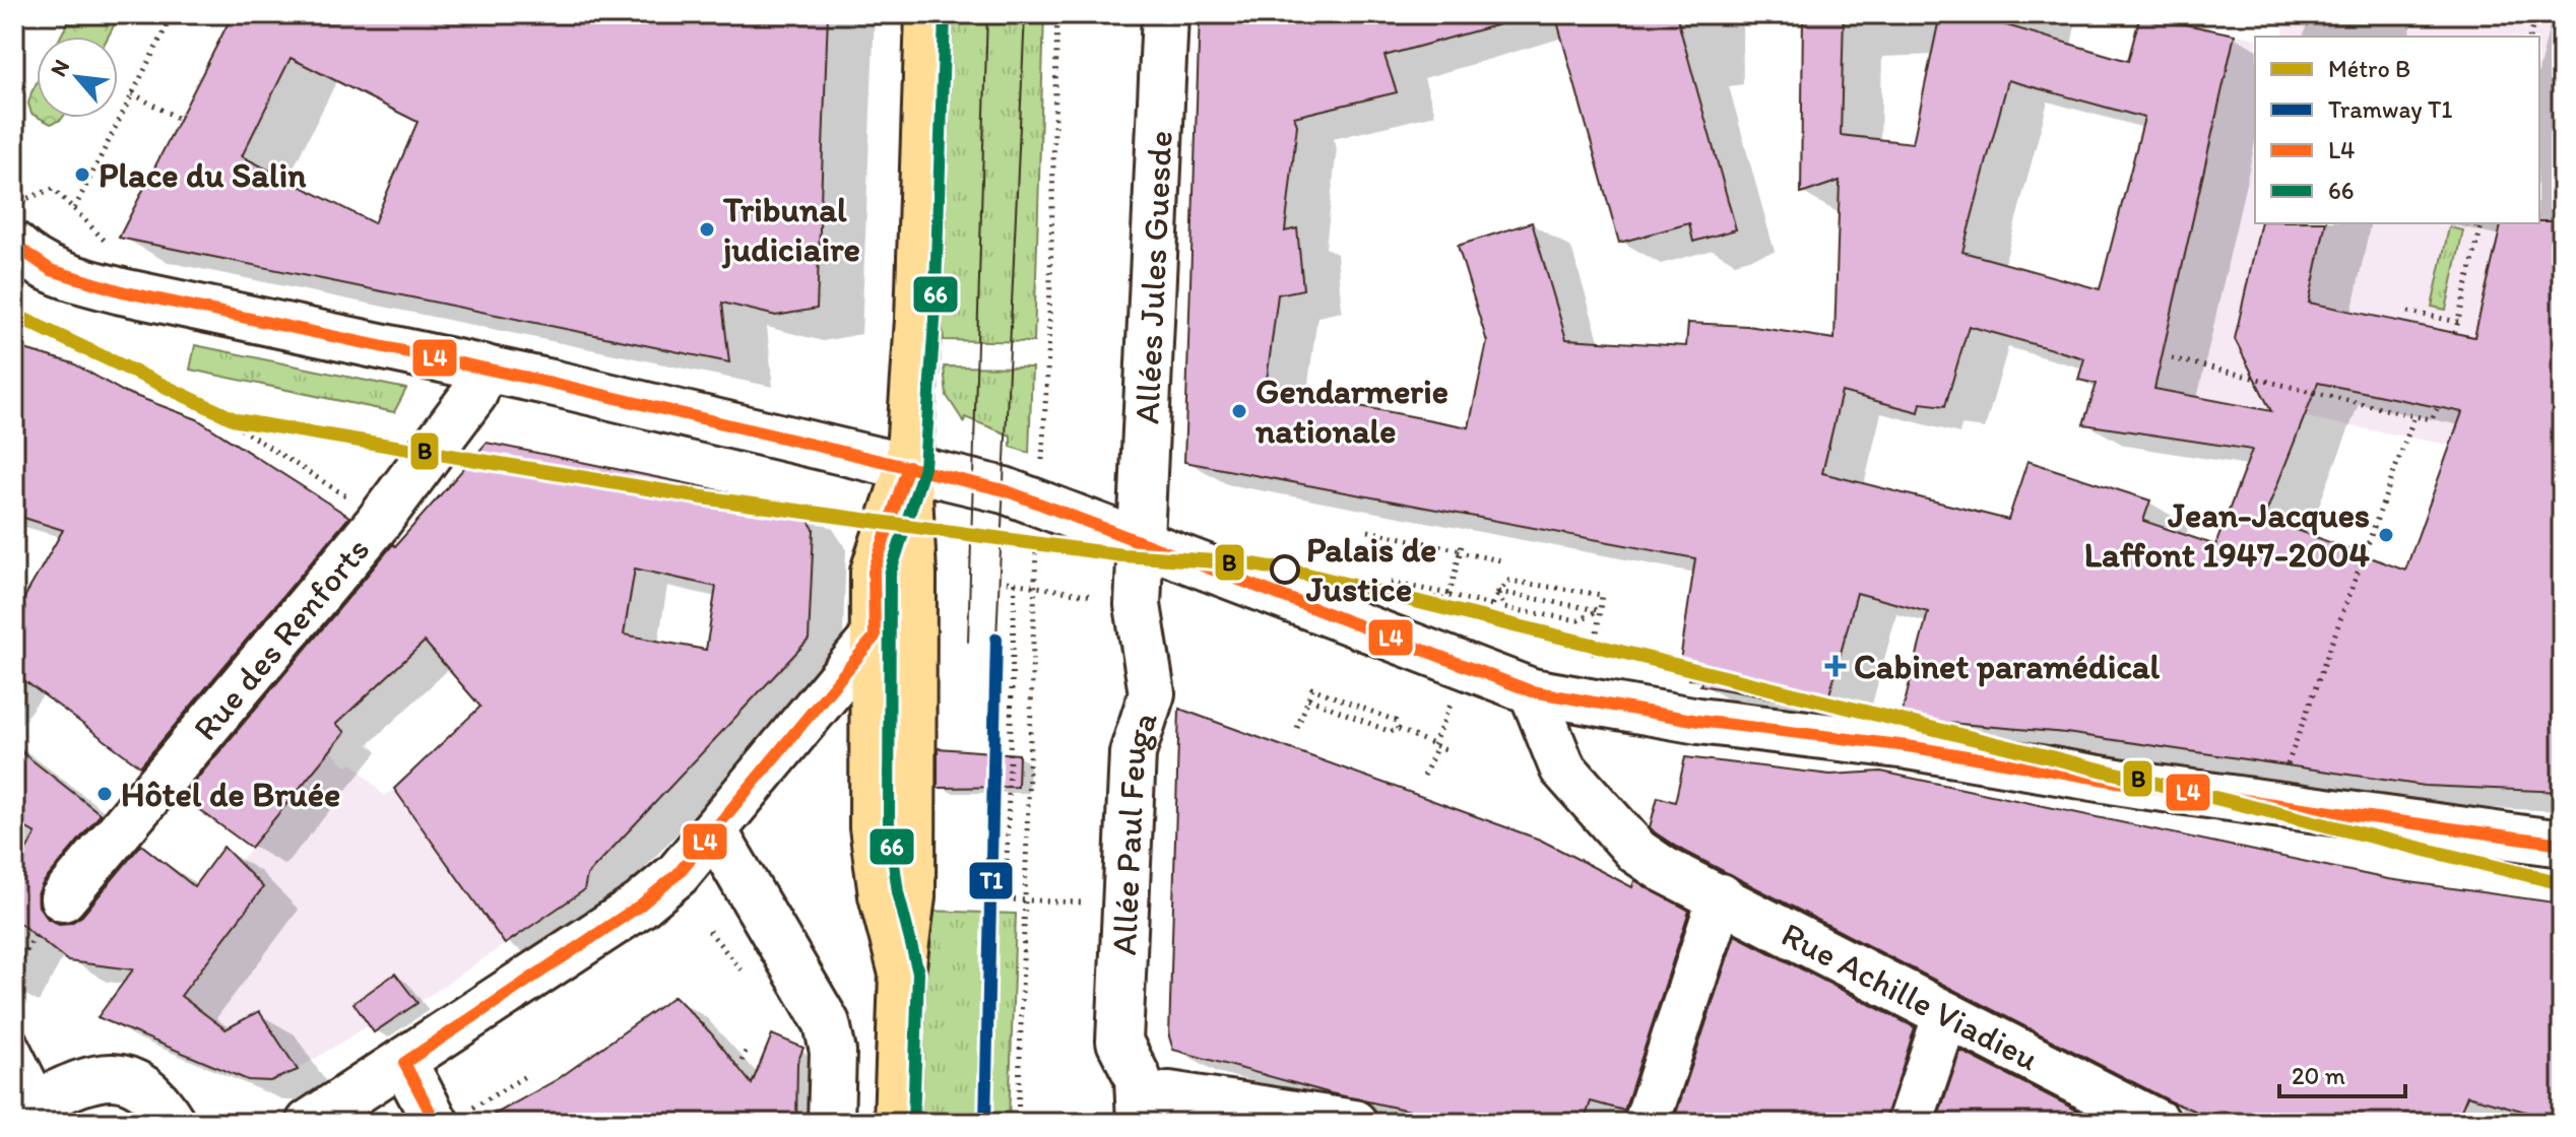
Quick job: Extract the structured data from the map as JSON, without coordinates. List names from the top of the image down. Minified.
{"streets":{"street":["Allées Jules Guesde","Rue des Renforts","Allée Paul Feuga","Rue Achille Viadieu"]},"crossings":[["Allées Jules Guesde","Allée Paul Feuga"]],"places":{"other":["Place du Salin","Tribunal judiciaire","Gendarmerie nationale","Jean-Jacques Laffont 1947-2004","Palais de Justice","Hôtel de Bruée"],"health":["Cabinet paramédical"]},"lines":["transit line 66","transit line L4","metro line B","tram line T1"],"legend":["Métro B","Tramway T1","L4","66"],"scale_bar":"20 m","north":"top left"}
